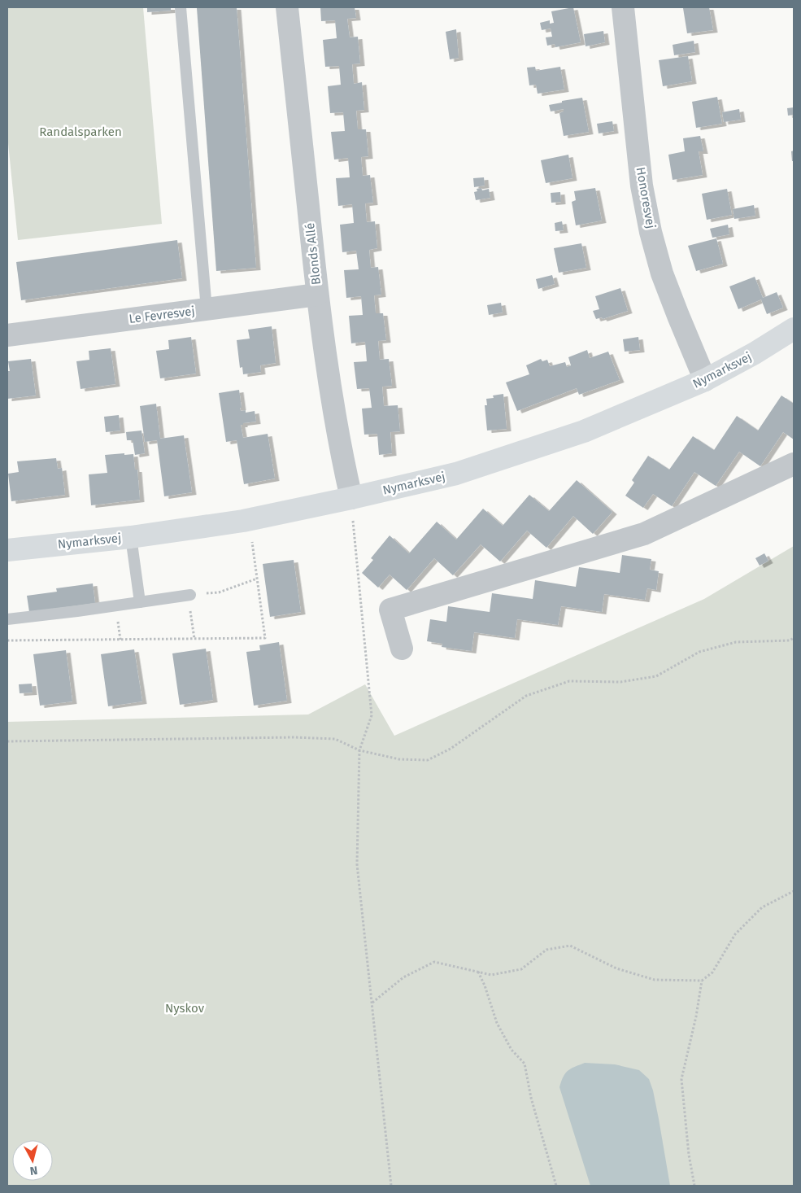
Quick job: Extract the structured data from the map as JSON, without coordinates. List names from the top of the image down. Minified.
{"streets":{"street":["Honoresvej","Blonds Allé","Le Fevresvej","Nymarksvej"]},"crossings":[["Honoresvej","Nymarksvej"],["Blonds Allé","Le Fevresvej"],["Blonds Allé","Nymarksvej"]],"parks":["Randalsparken","Nyskov"],"north":"bottom"}
